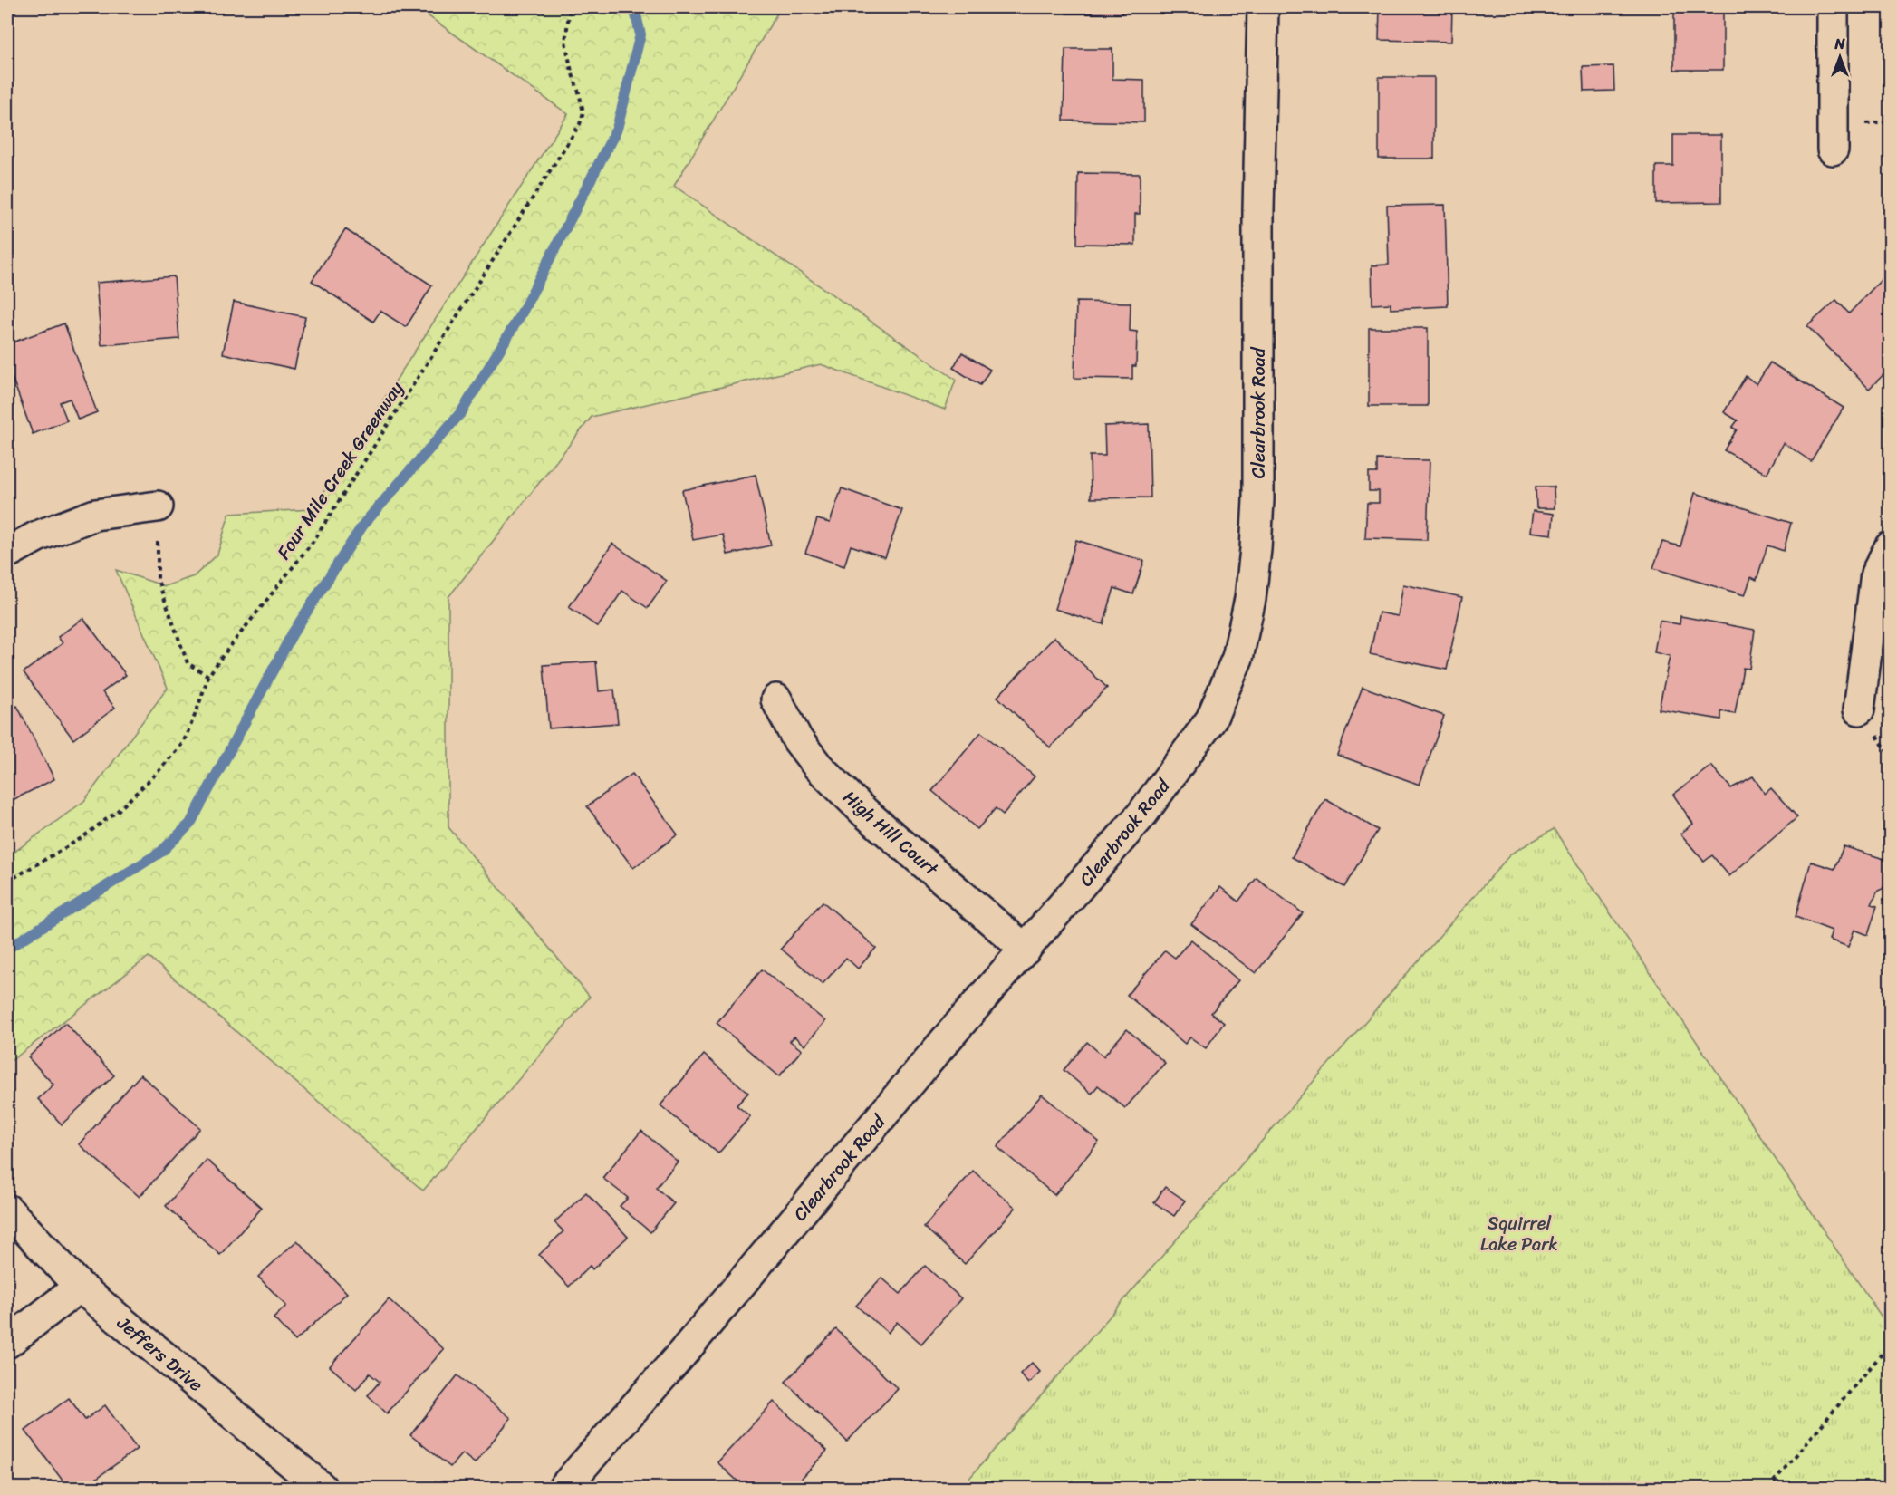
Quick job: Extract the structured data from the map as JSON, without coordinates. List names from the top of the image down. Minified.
{"streets":{"street":["Clearbrook Road","High Hill Court","Jeffers Drive"],"path":["Four Mile Creek Greenway"]},"crossings":[["Clearbrook Road","High Hill Court"]],"parks":["Squirrel Lake Park"],"north":"top"}
